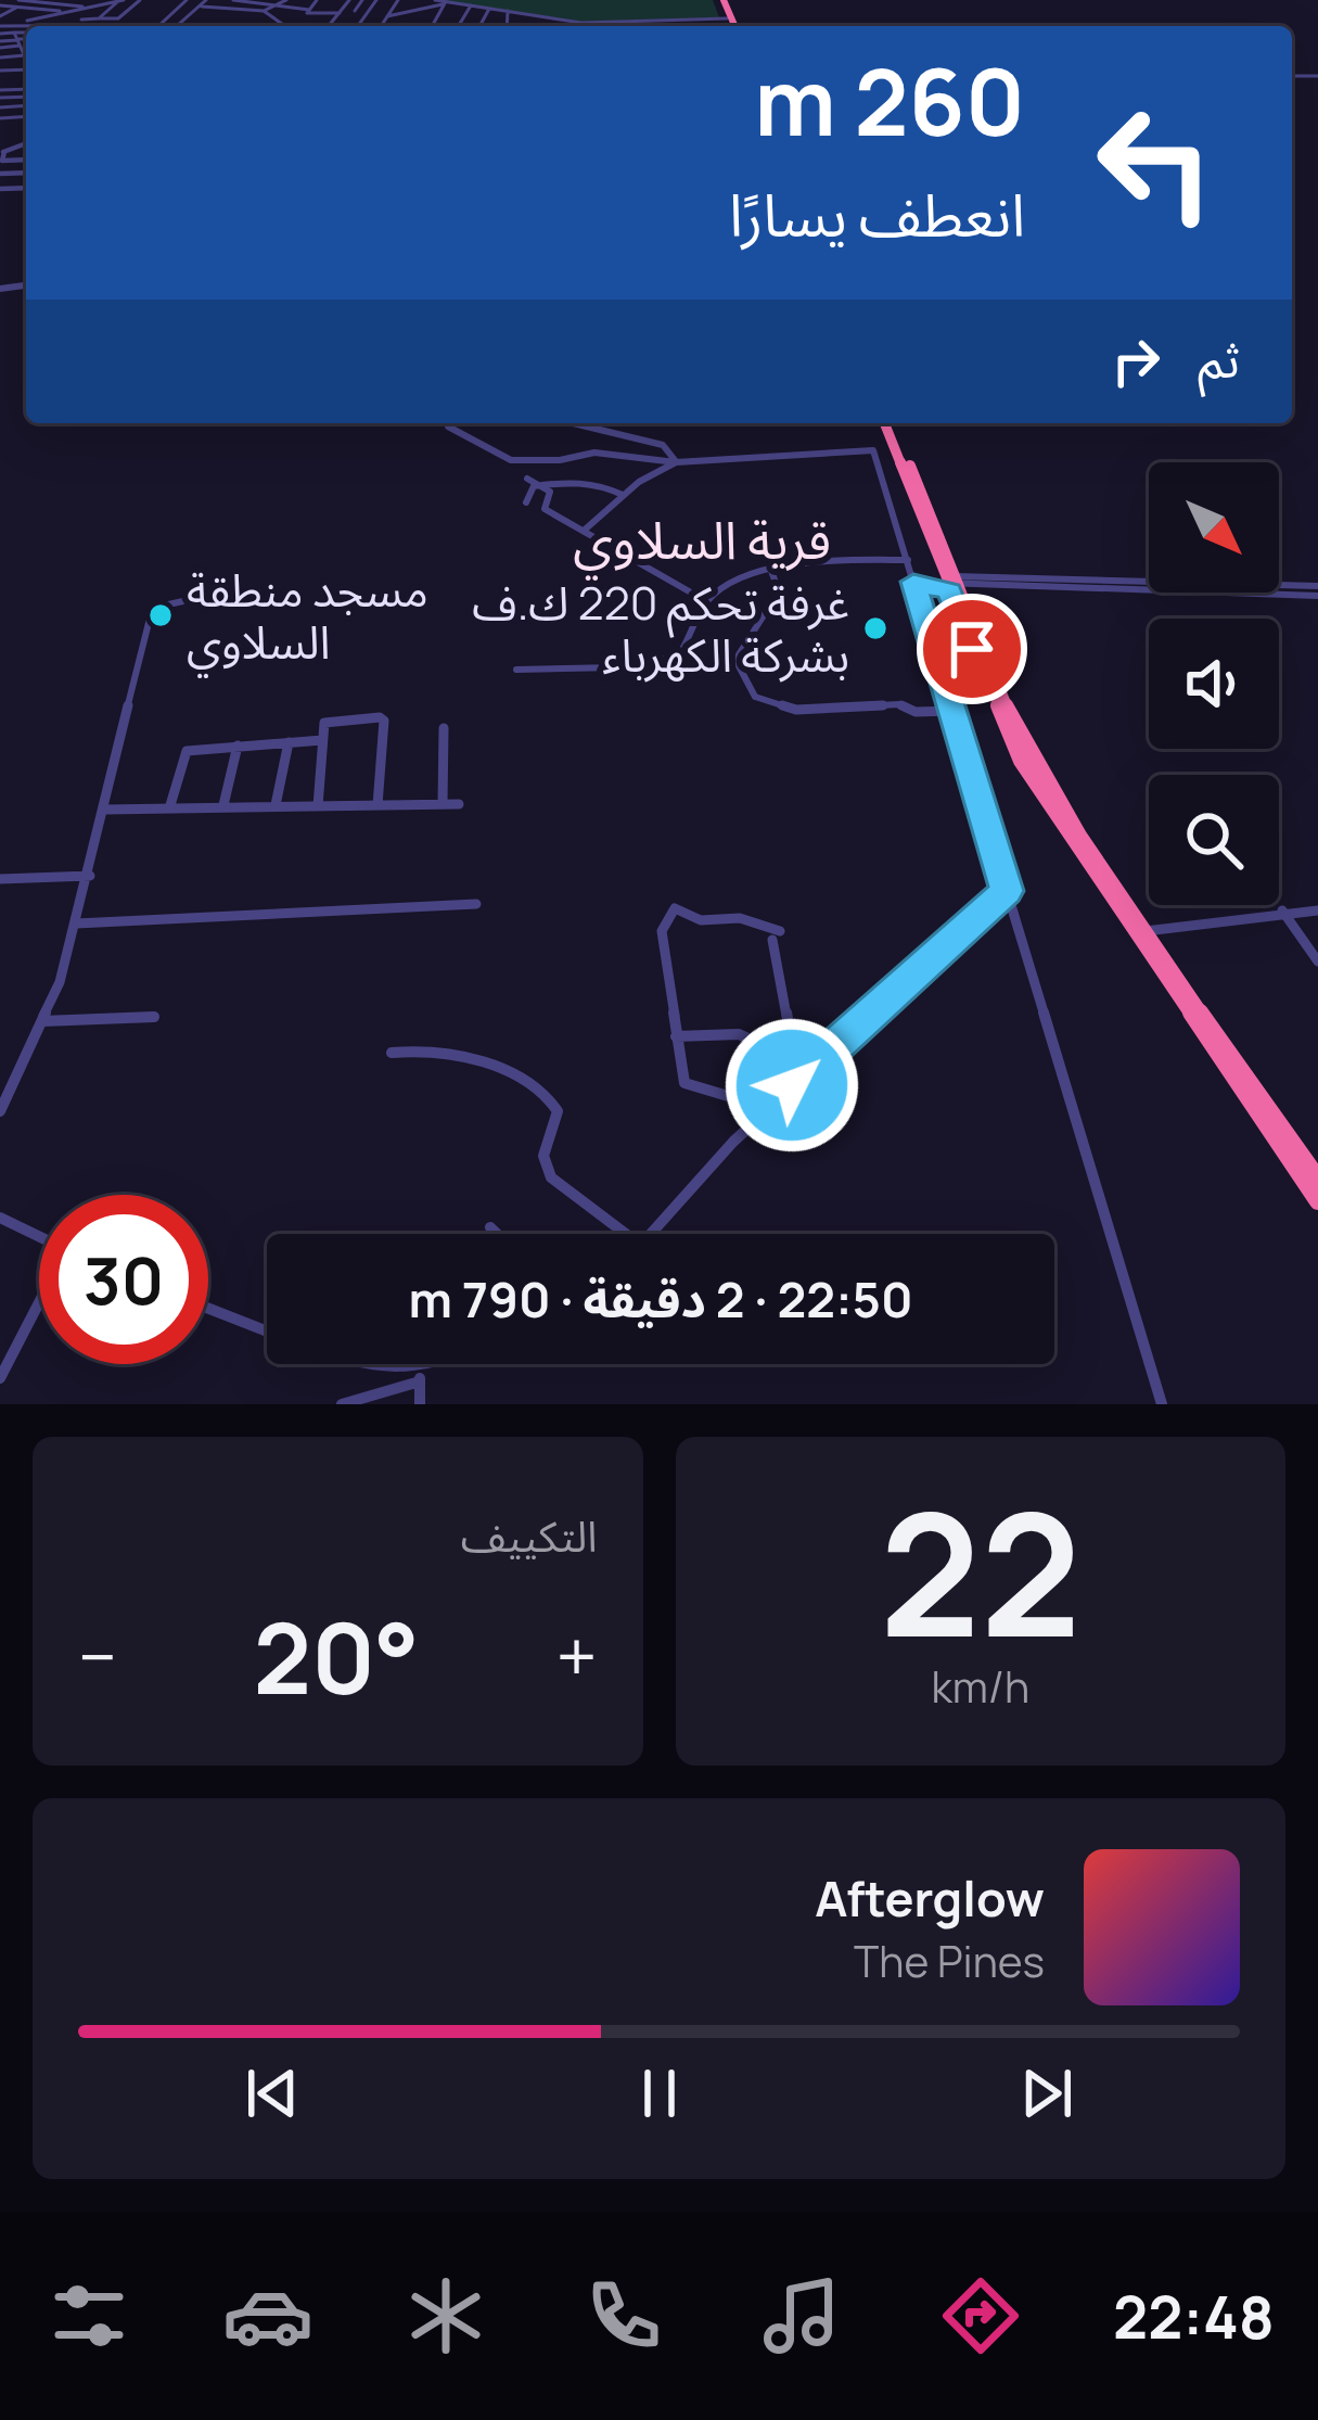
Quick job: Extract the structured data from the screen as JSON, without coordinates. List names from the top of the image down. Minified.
{"districts":["قرية السلاوي"],"places":["مسجد منطقة السلاوي","غرفة تحكم 220 ك.ف بشركة الكهرباء"],"north":"bottom right","page":{"turn":["260 m","انعطف يسارًا"],"then":"ثم","limit":"30","trip":"22:50 · 2 دقيقة · 790 m","tile":[["22","km/h"],"التكييف"],"heat":["−","20°","+"],"song":["Afterglow","The Pines"],"tabs":"22:48"}}
